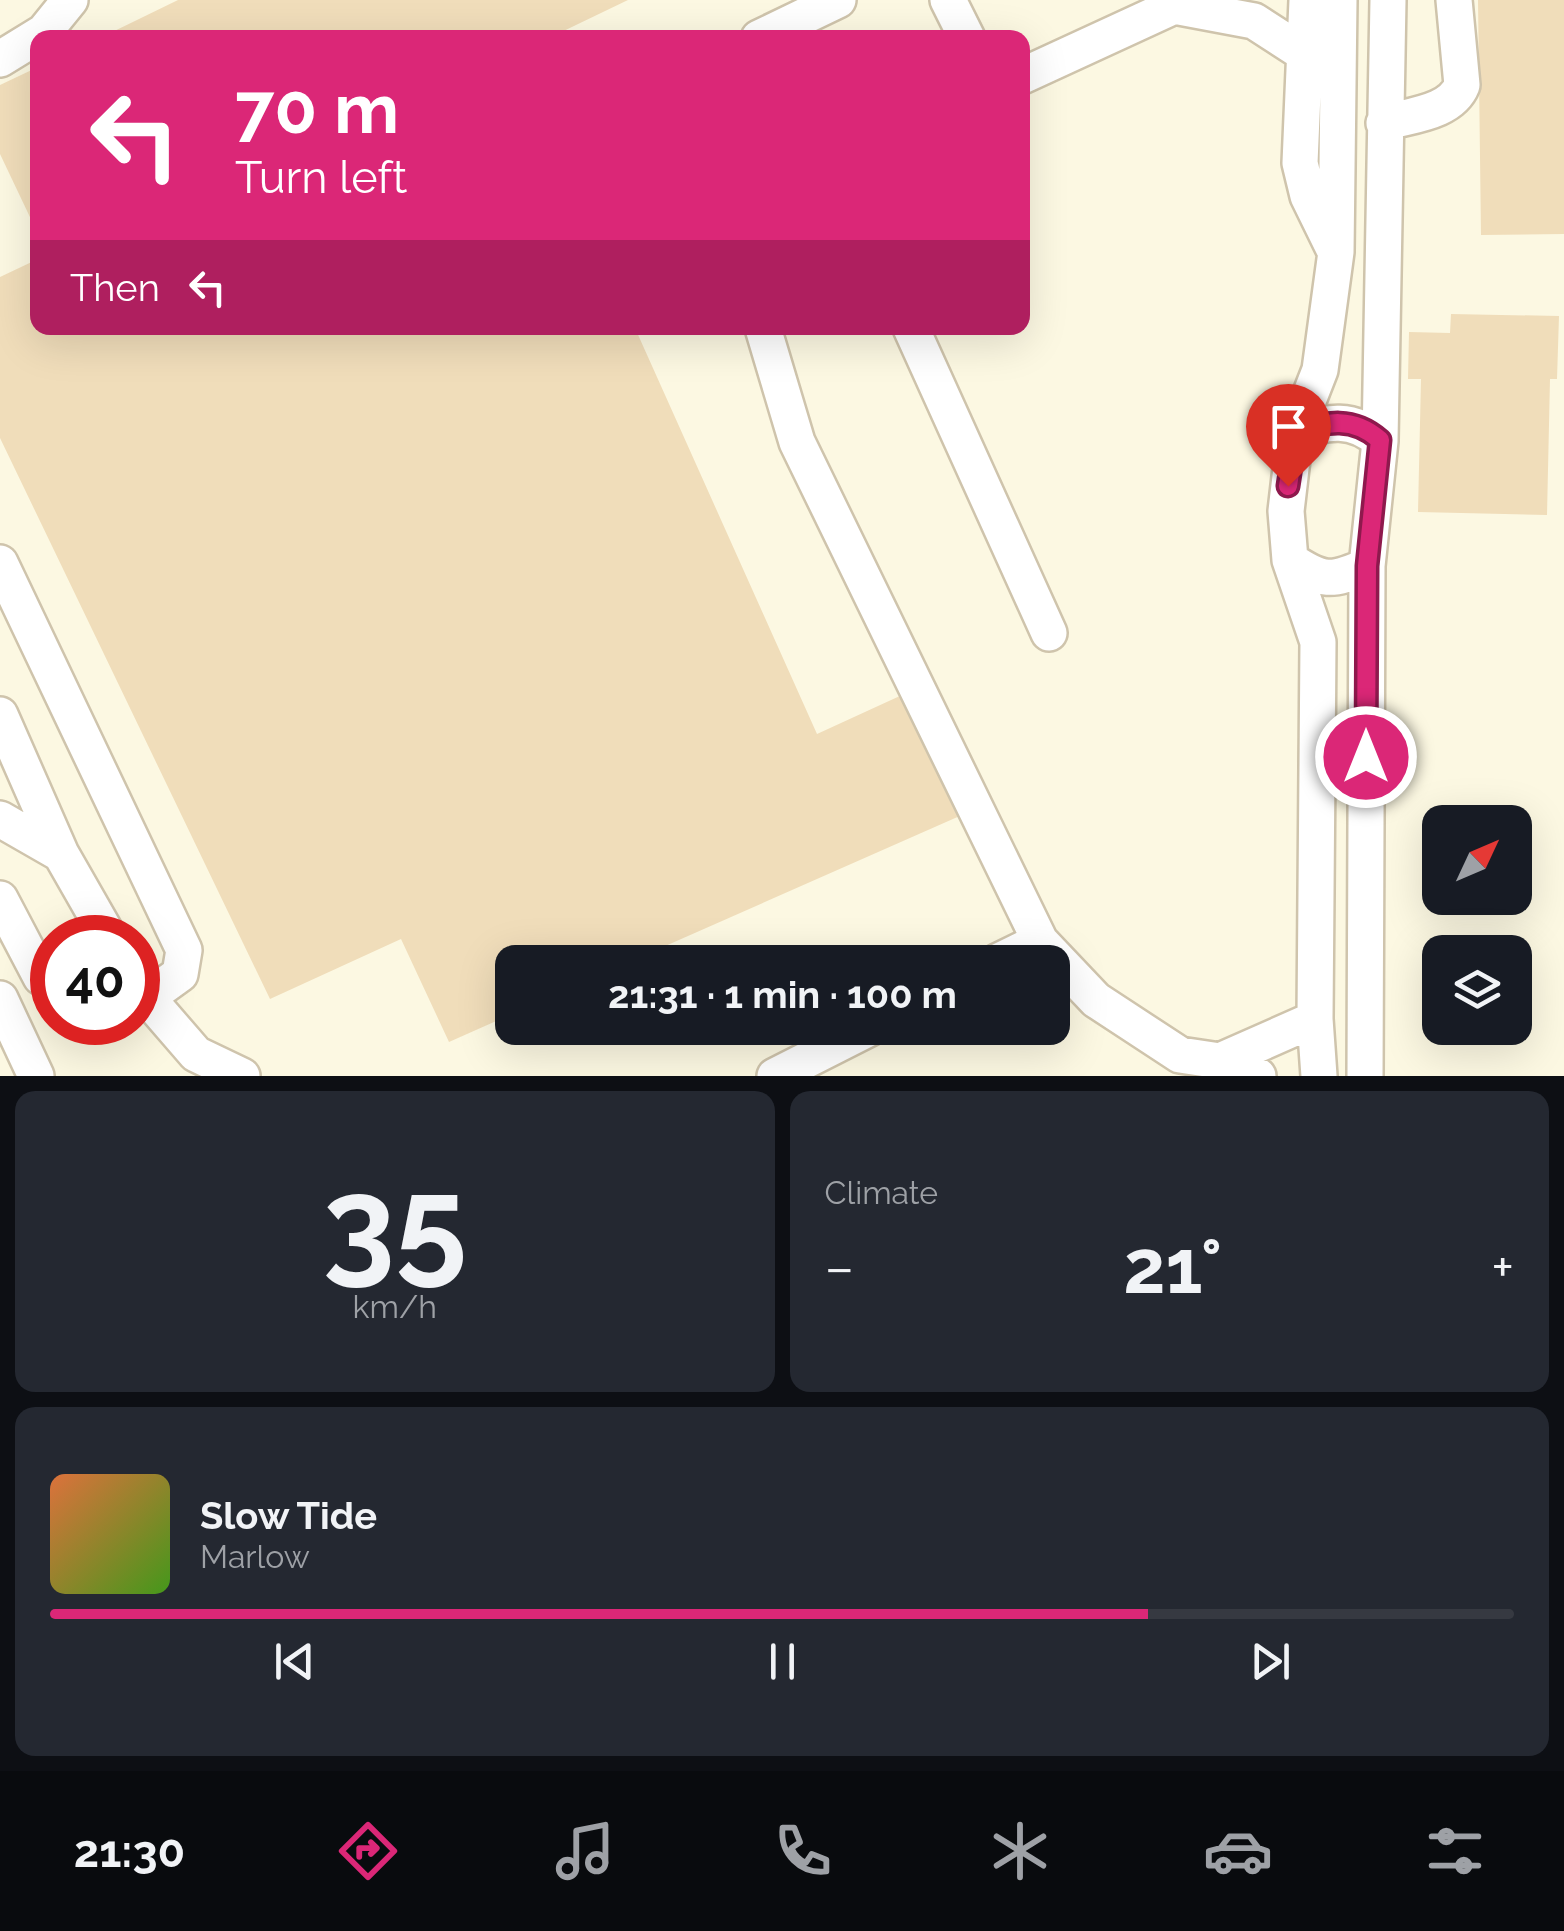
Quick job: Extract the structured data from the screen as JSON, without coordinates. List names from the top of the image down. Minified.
{"north":"top right","page":{"turn":["70 m","Turn left"],"then":"Then","limit":"40","trip":"21:31 · 1 min · 100 m","tile":[["35","km/h"],"Climate"],"heat":["−","21°","+"],"song":["Slow Tide","Marlow"],"tabs":"21:30"}}
